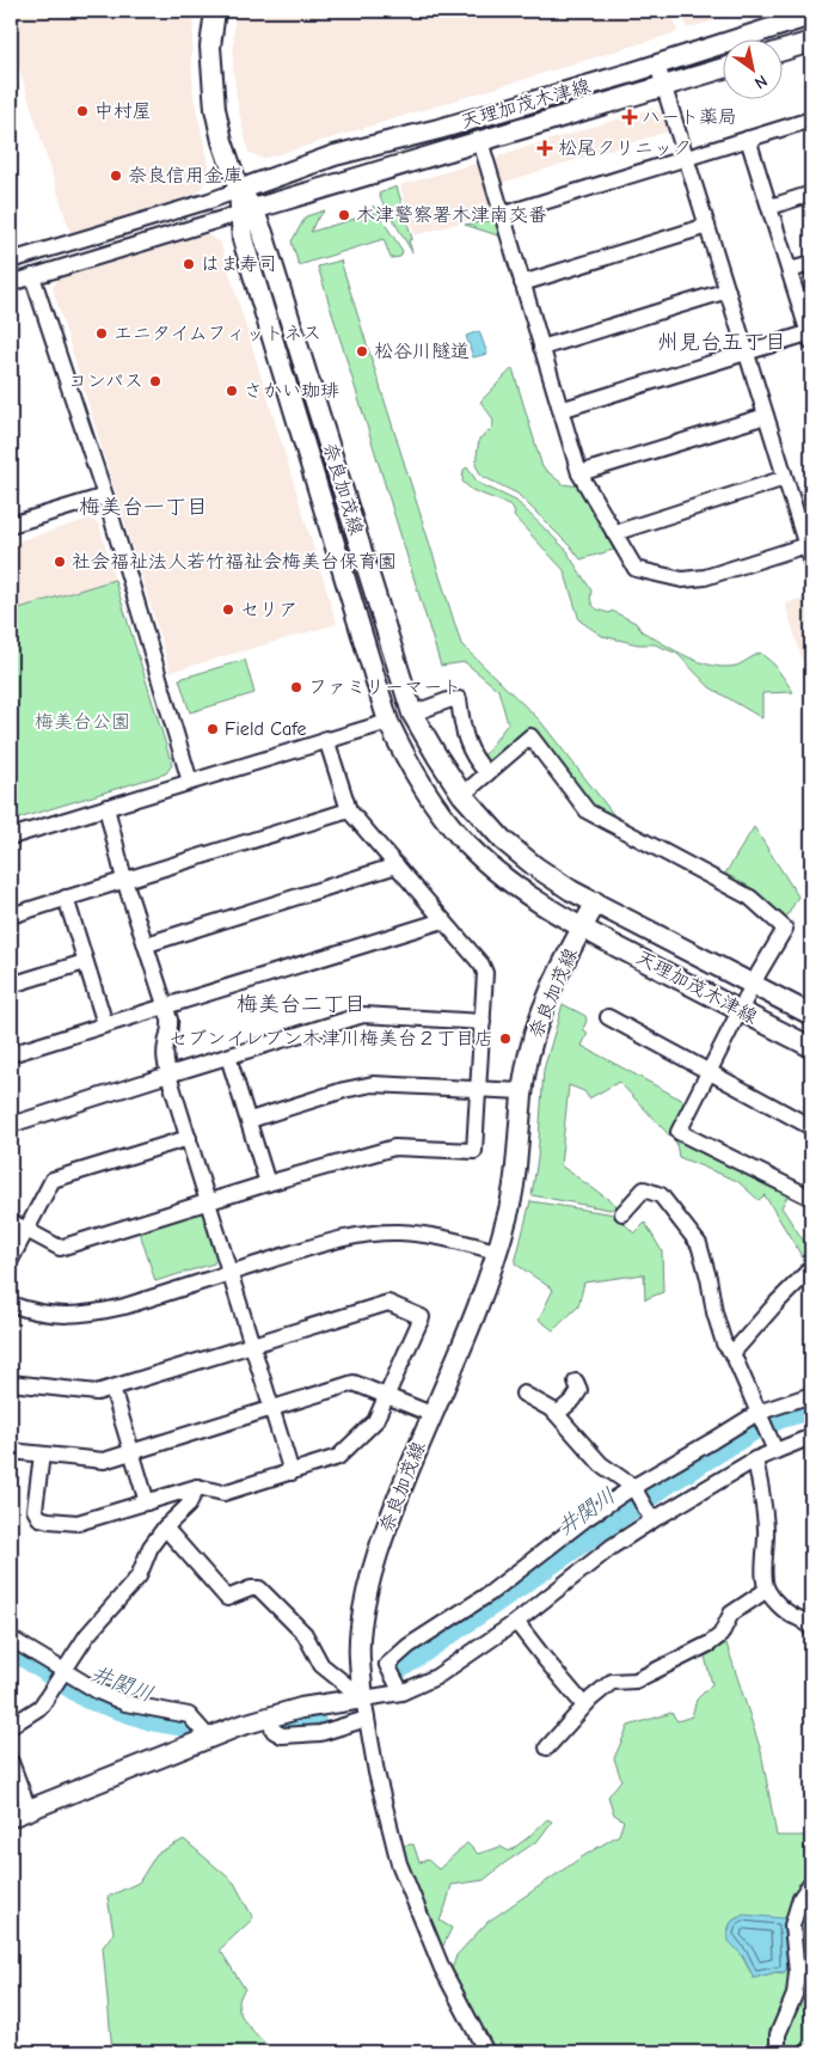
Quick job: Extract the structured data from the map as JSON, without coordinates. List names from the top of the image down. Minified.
{"streets":{"main road":["天理加茂木津線","奈良加茂線"]},"crossings":[["天理加茂木津線","奈良加茂線"]],"districts":["州見台五丁目","梅美台一丁目","梅美台二丁目"],"water":["井関川"],"parks":["梅美台公園"],"places":{"other":["中村屋","奈良信用金庫","木津警察署木津南交番","はま寿司","エニタイムフィットネス","松谷川隧道","コンパス","さかい珈琲","社会福祉法人若竹福祉会梅美台保育園","セリア","ファミリーマート","Field Cafe","セブンイレブン木津川梅美台２丁目店"],"health":["ハート薬局","松尾クリニック"]},"north":"bottom right"}
